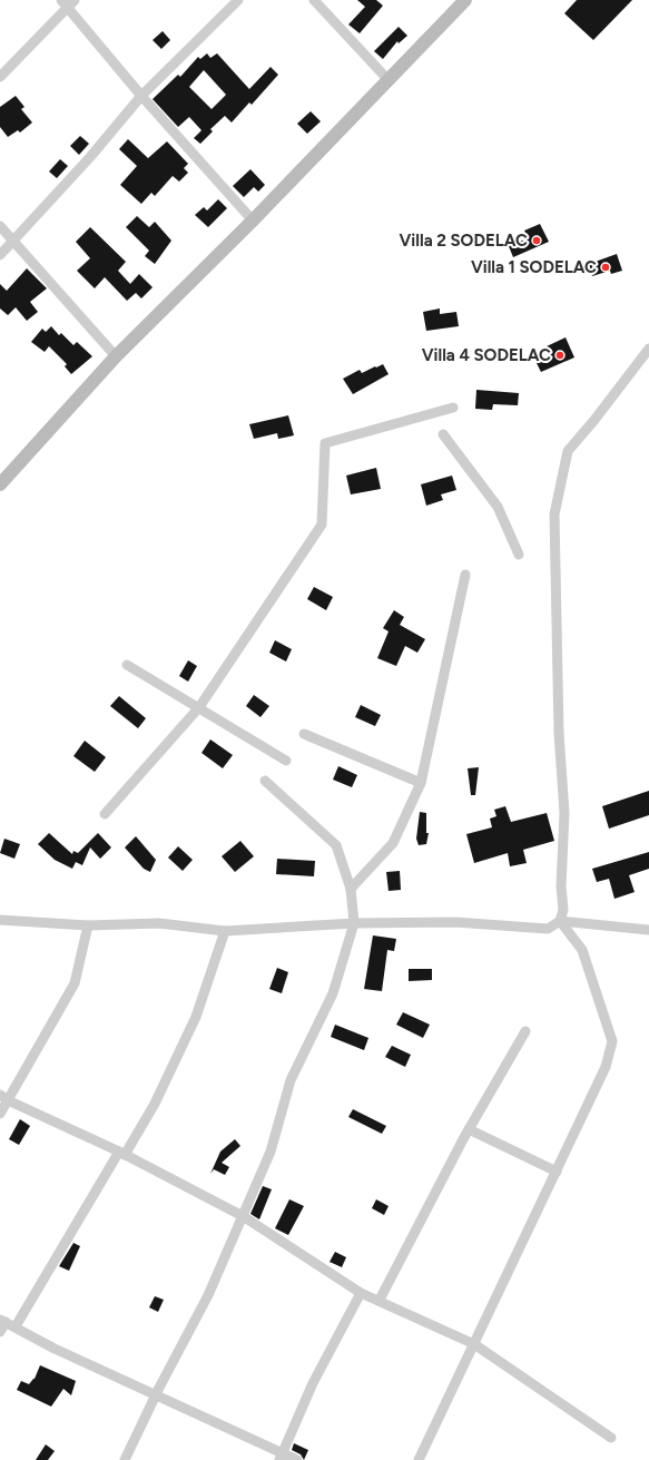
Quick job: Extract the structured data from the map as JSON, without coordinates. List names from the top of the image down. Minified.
{"places":["Villa 2 SODELAC","Villa 1 SODELAC","Villa 4 SODELAC"]}
